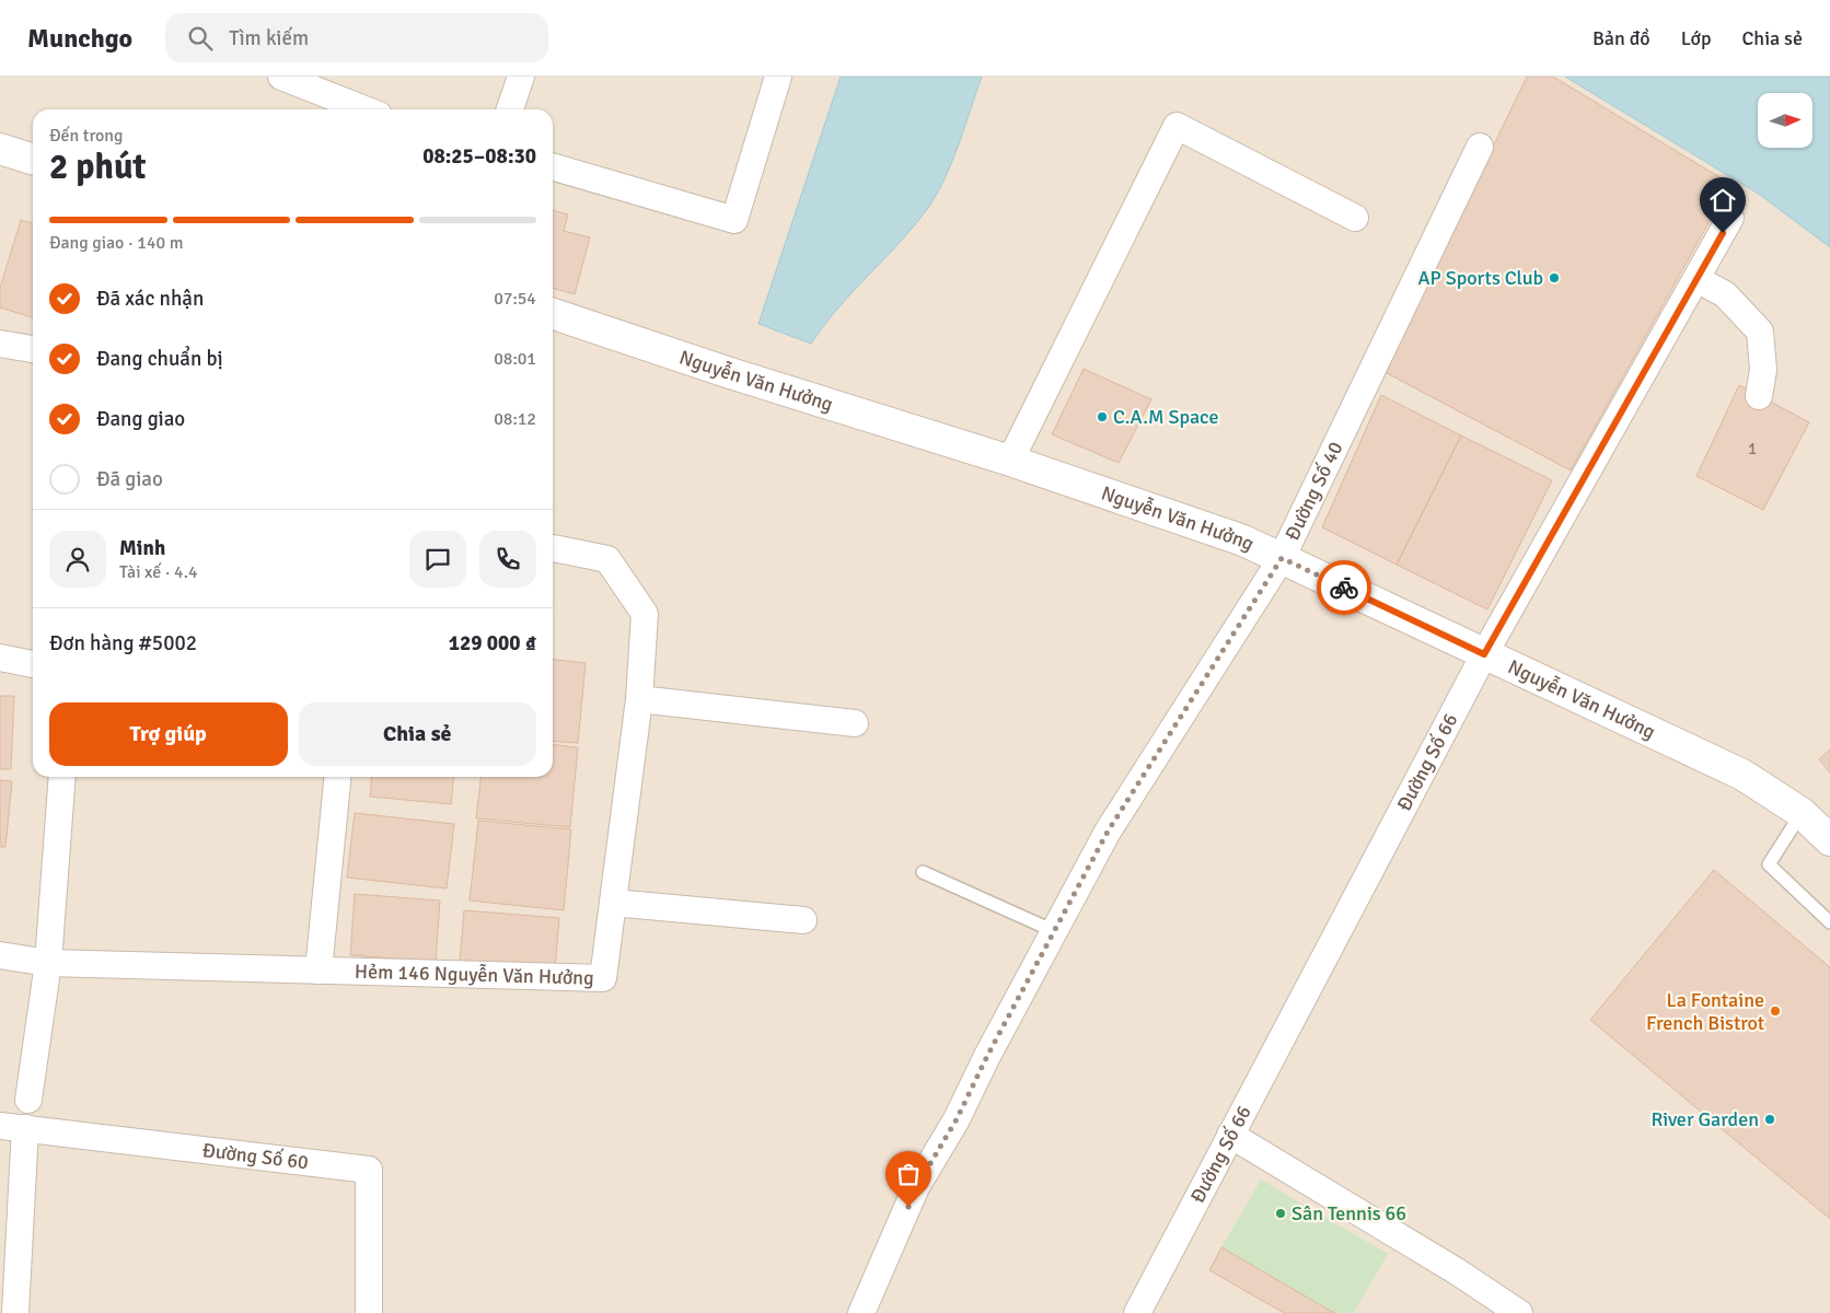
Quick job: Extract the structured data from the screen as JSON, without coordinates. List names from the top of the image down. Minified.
{"streets":{"main road":["Nguyễn Văn Hưởng"],"street":["Đường Số 40","Đường Số 66","Hẻm 146 Nguyễn Văn Hưởng","Đường Số 60"]},"crossings":[["Nguyễn Văn Hưởng","Đường Số 40"],["Nguyễn Văn Hưởng","Đường Số 66"]],"places":["AP Sports Club","C.A.M Space","La Fontaine French Bistrot","River Garden","Sân Tennis 66"],"house_numbers":["1"],"north":"right","page":{"header":"Munchgo","search":"Tìm kiếm","nav":["Bản đồ","Lớp","Chia sẻ"],"heading":["2 phút","Đến trong","08:25–08:30"],"panel":["Minh","Tài xế · 4.4","Đơn hàng #5002","129 000 ₫"],"bar":"Đang giao · 140 m","list":[["Đã xác nhận","07:54"],["Đang chuẩn bị","08:01"],["Đang giao","08:12"],"Đã giao"],"buttons":["Trợ giúp","Chia sẻ"]}}
